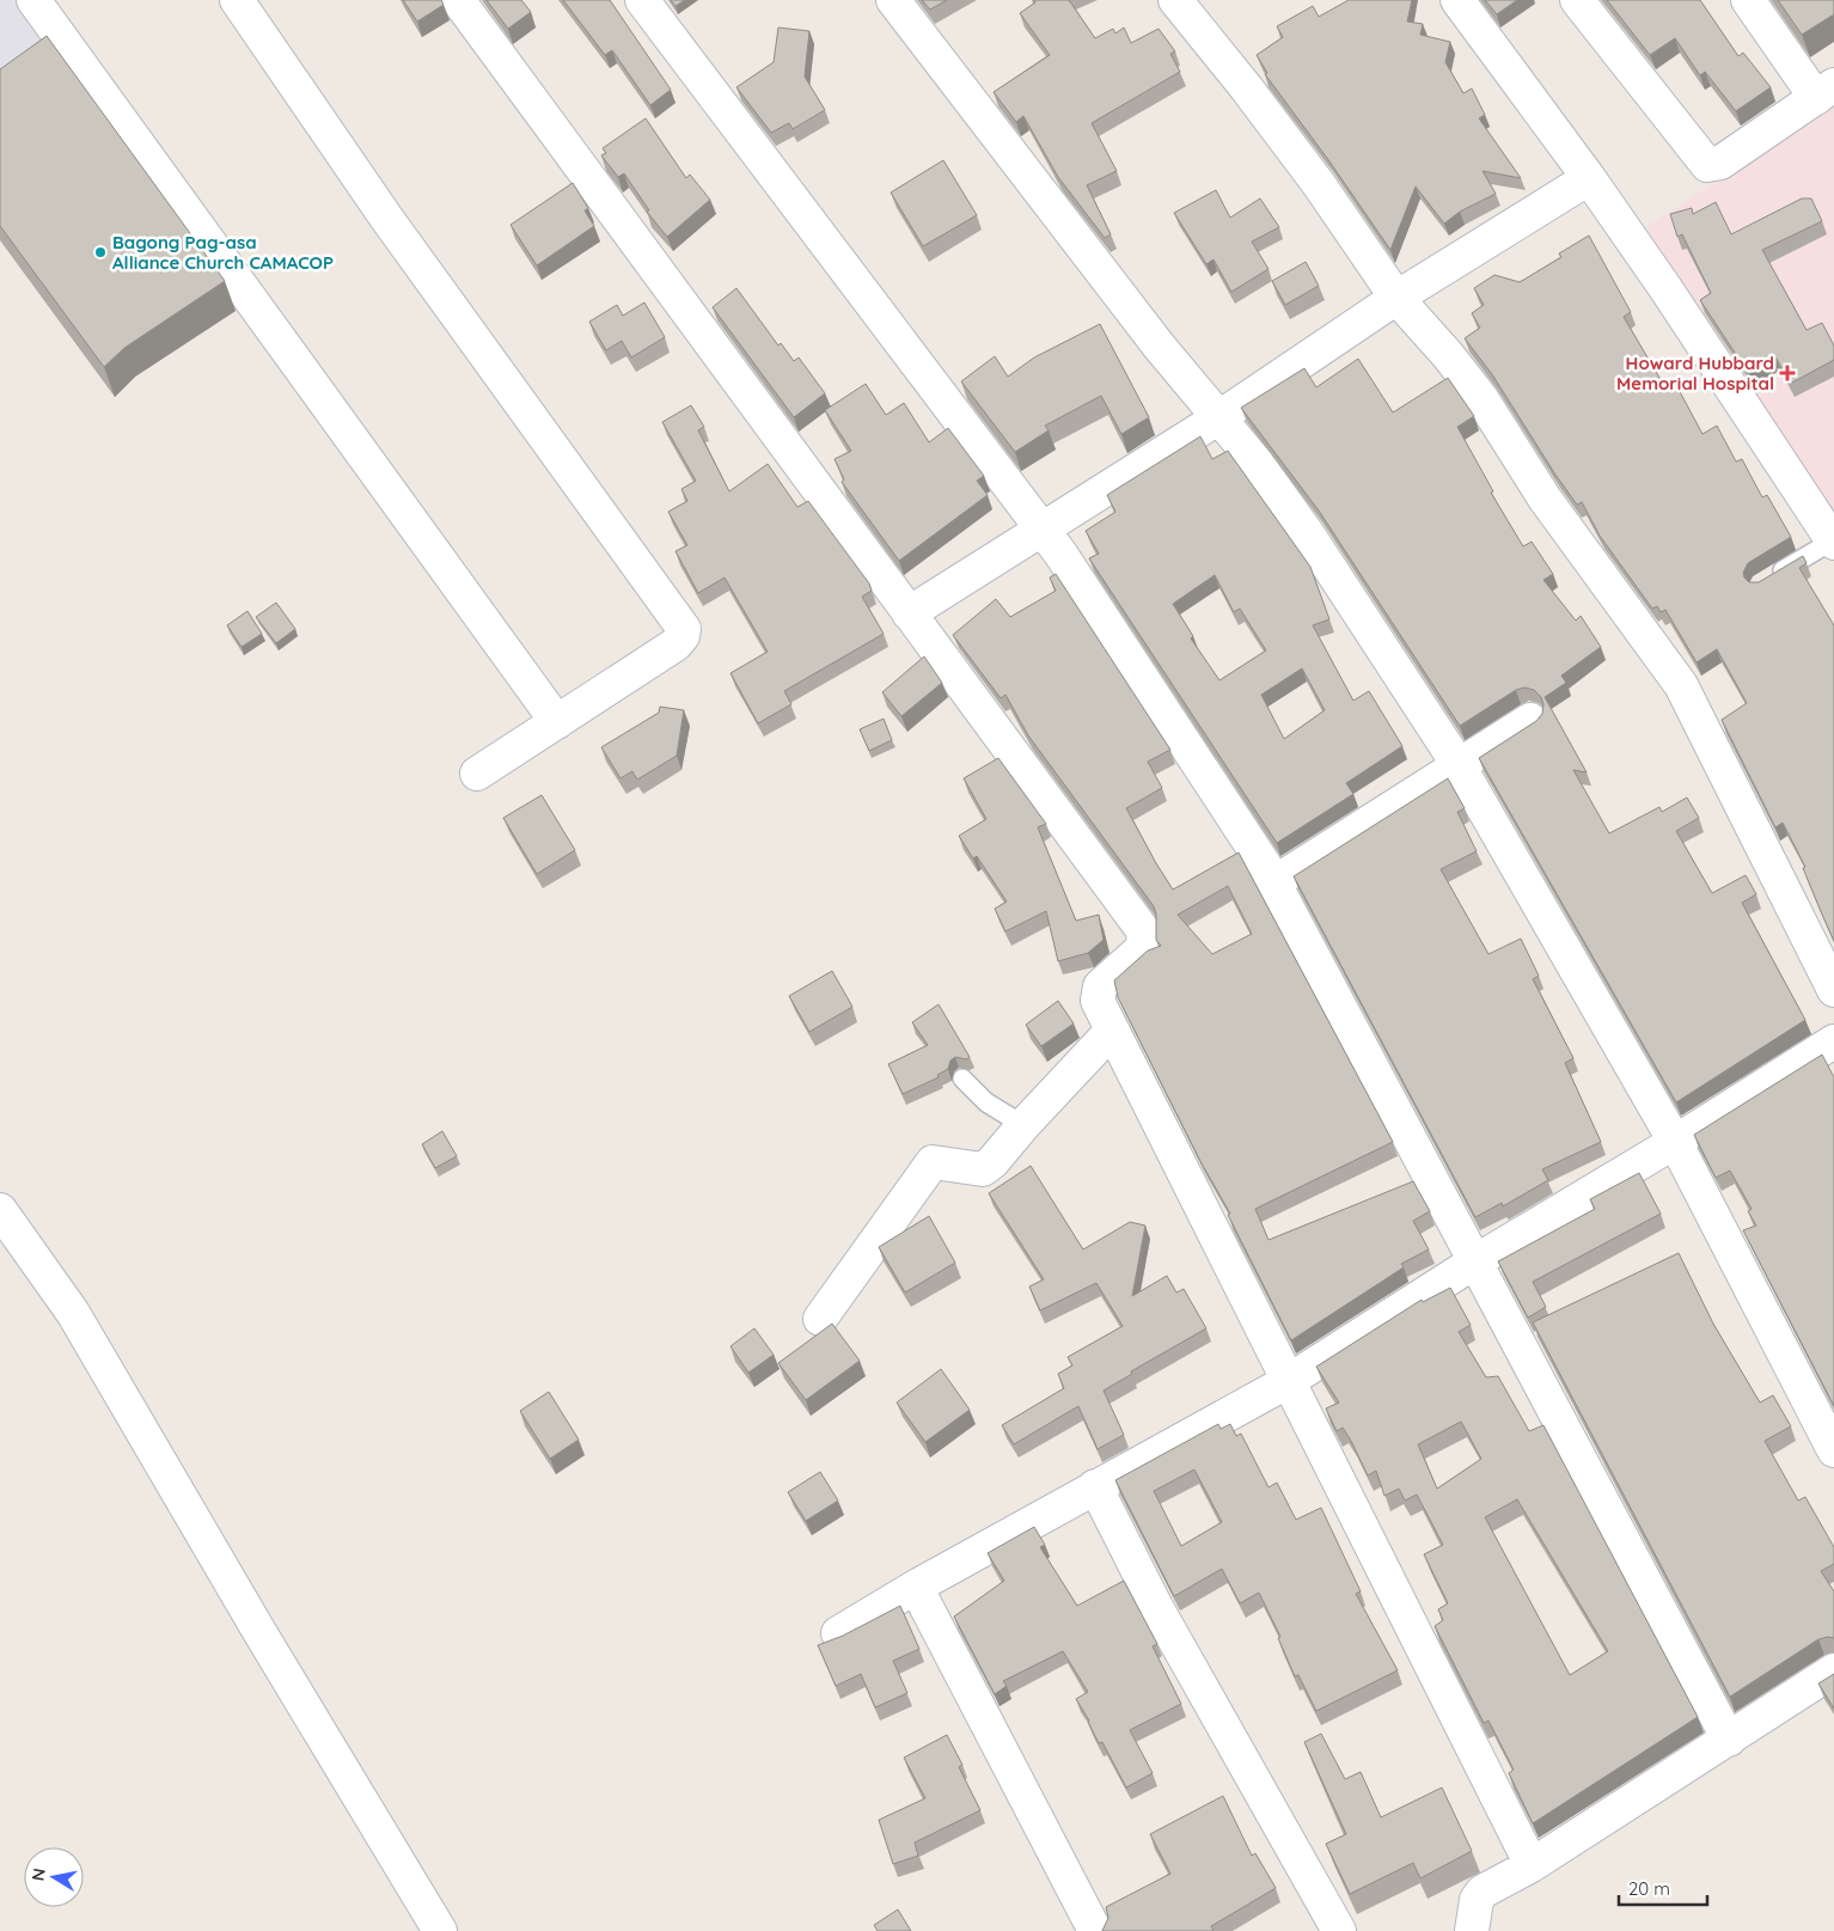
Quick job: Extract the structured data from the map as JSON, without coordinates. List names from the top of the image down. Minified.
{"places":{"other":["Bagong Pag-asa Alliance Church CAMACOP"],"health":["Howard Hubbard Memorial Hospital"]},"scale_bar":"20 m","north":"left"}
